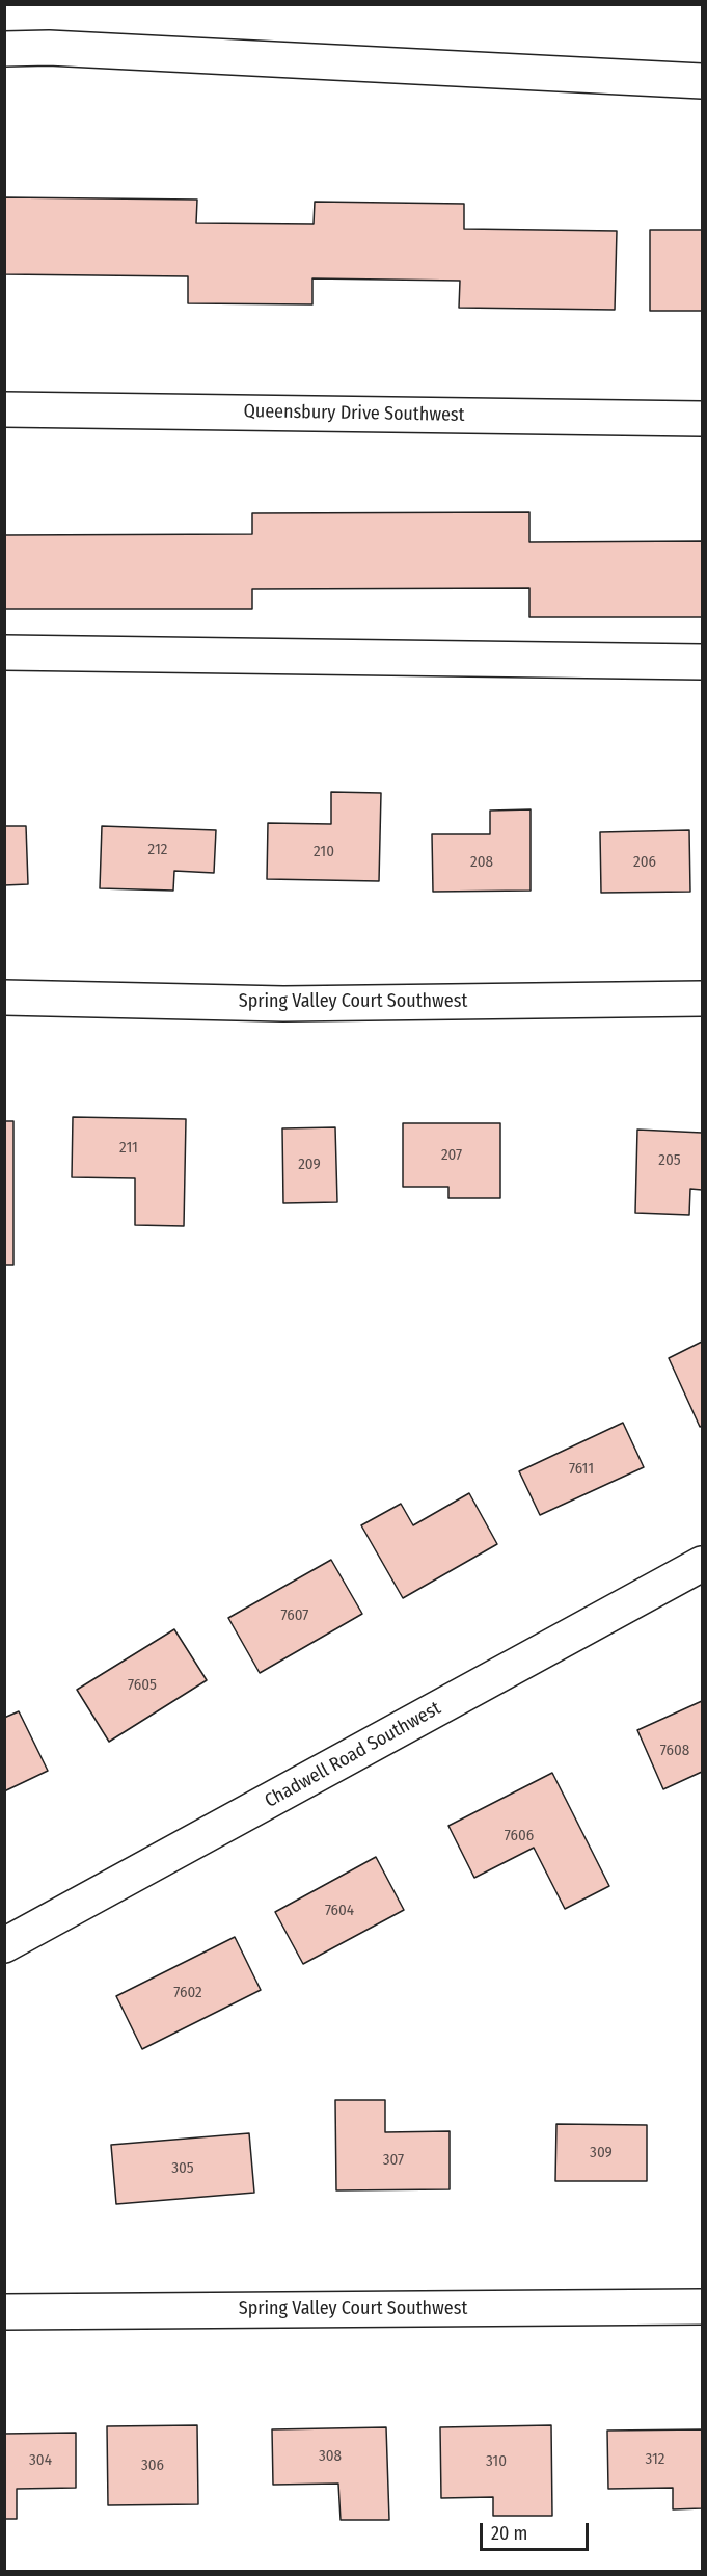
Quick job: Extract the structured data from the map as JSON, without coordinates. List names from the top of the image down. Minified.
{"streets":{"street":["Queensbury Drive Southwest","Spring Valley Court Southwest","Chadwell Road Southwest"]},"house_numbers":["212","210","208","206","211","207","205","209","7611","7607","7605","7608","7606","7604","7602","309","307","305","308","312","304","310","306"],"scale_bar":"20 m"}
